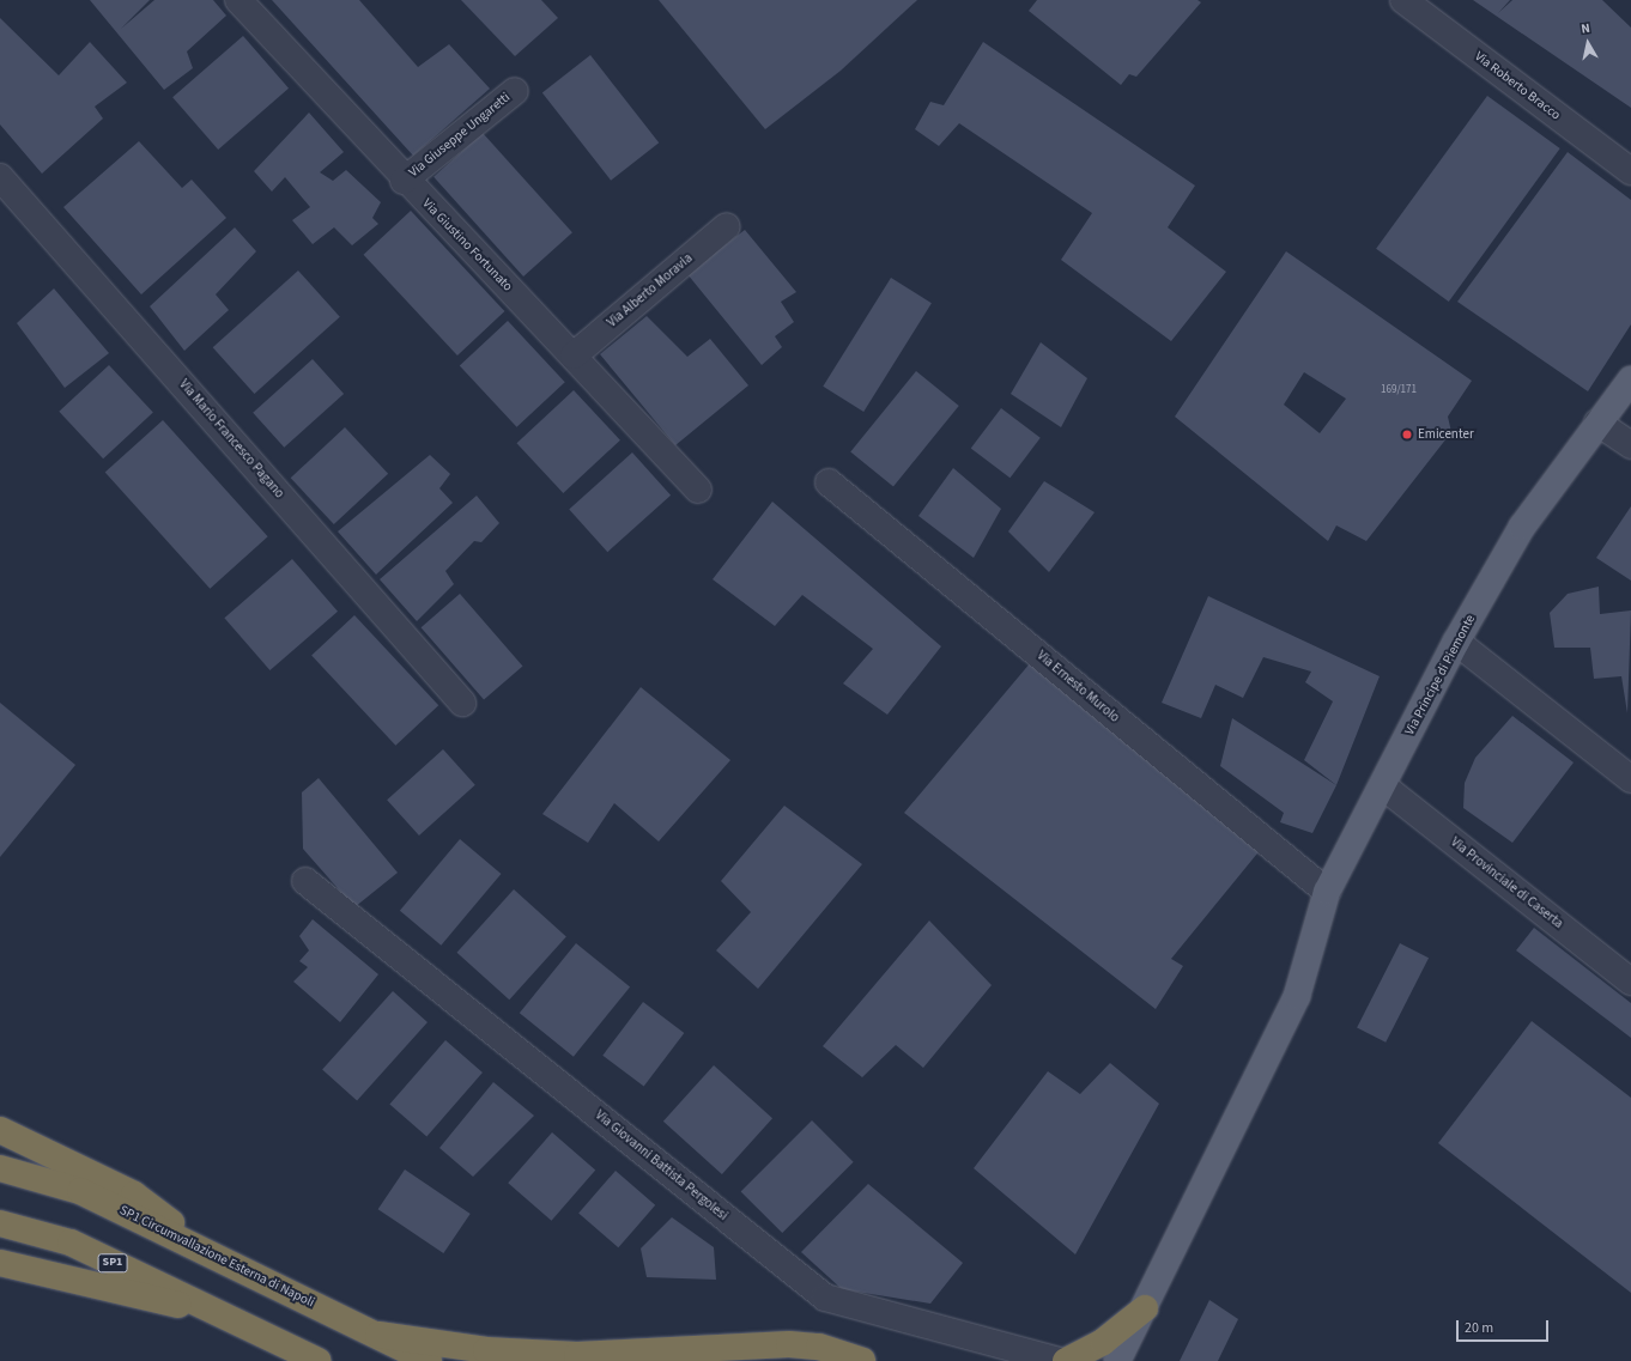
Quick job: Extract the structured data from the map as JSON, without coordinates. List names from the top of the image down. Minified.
{"streets":{"highway":["SP1 Circumvallazione Esterna di Napoli","SP1"],"main road":["Via Principe di Piemonte"],"street":["Via Roberto Bracco","Via Giuseppe Ungaretti","Via Giustino Fortunato","Via Alberto Moravia","Via Mario Francesco Pagano","Via Ernesto Murolo","Via Provinciale di Caserta","Via Giovanni Battista Pergolesi"]},"crossings":[["Via Giuseppe Ungaretti","Via Giustino Fortunato"],["Via Giustino Fortunato","Via Alberto Moravia"],["Via Principe di Piemonte","Via Ernesto Murolo"],["Via Principe di Piemonte","Via Provinciale di Caserta"]],"places":["Emicenter"],"house_numbers":["169/171"],"scale_bar":"20 m","north":"top"}
